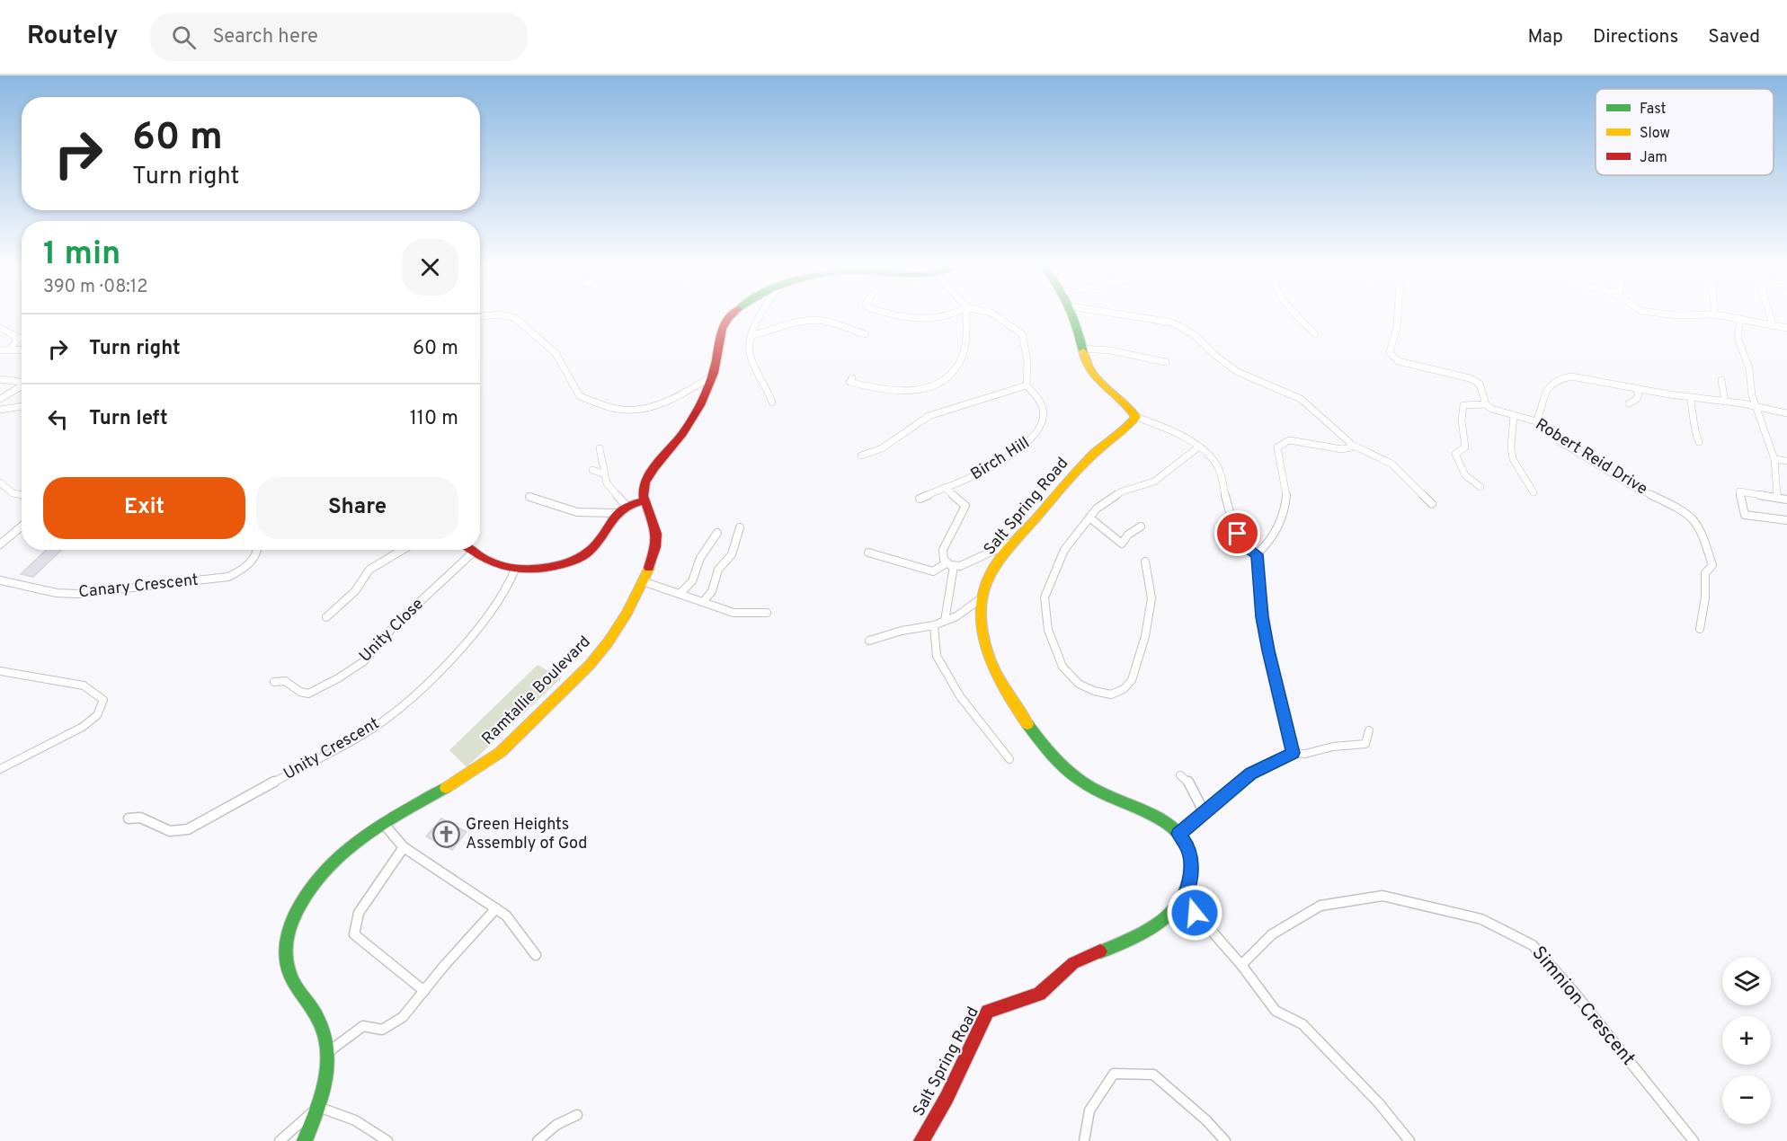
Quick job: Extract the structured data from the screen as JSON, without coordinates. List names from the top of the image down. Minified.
{"streets":{"street":["Robert Reid Drive","Birch Hill","Salt Spring Road","Canary Crescent","Unity Close","Ramtallie Boulevard","Unity Crescent","Simnion Crescent"]},"places":{"church":["Green Heights Assembly of God"]},"legend":["Fast","Slow","Jam"],"page":{"header":"Routely","search":"Search here","nav":["Map","Directions","Saved"],"turn":["60 m","Turn right"],"heading":["1 min","390 m · 08:12"],"list":[{"name":"Turn right","value":"60 m"},{"name":"Turn left","value":"110 m"}],"buttons":["Exit","Share"],"map_buttons":["+","−"]}}
